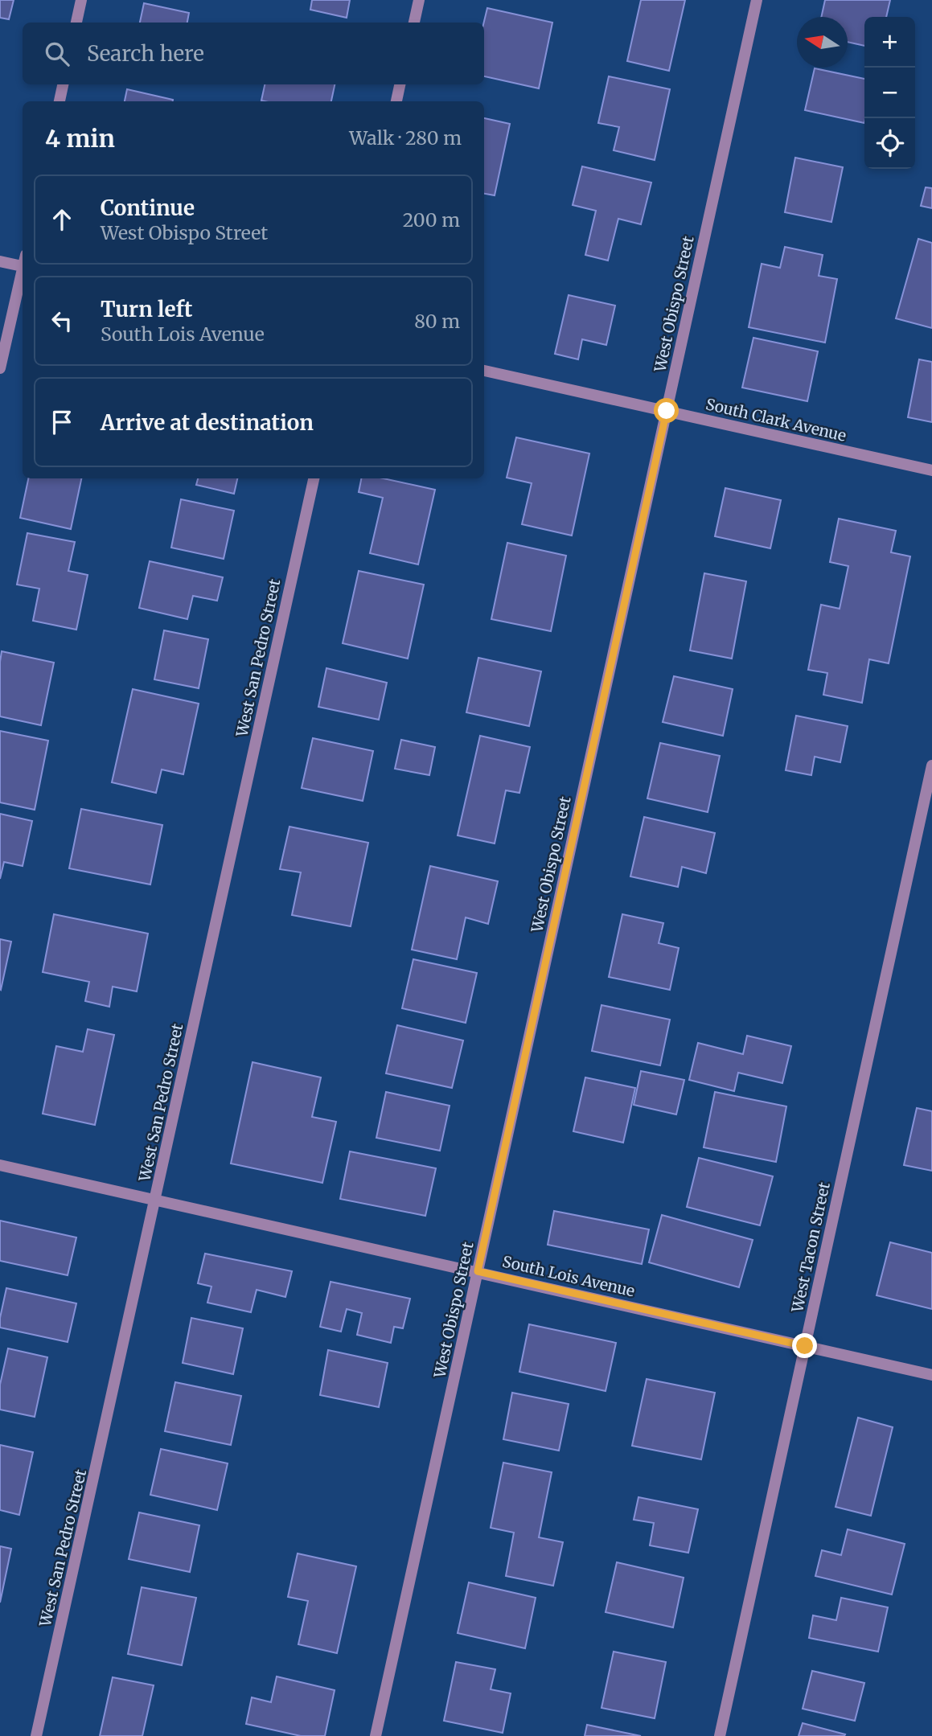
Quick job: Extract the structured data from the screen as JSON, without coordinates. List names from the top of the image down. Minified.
{"streets":{"street":["West Obispo Street","South Clark Avenue","West San Pedro Street","West Tacon Street","South Lois Avenue"]},"crossings":[["West Obispo Street","South Clark Avenue"],["West Obispo Street","South Lois Avenue"],["West San Pedro Street","South Lois Avenue"],["West Tacon Street","South Lois Avenue"]],"north":"left","page":{"map_buttons":["+","−"],"search":"Search here","heading":["4 min","Walk · 280 m"],"list":[["Continue","West Obispo Street","200 m"],["Turn left","South Lois Avenue","80 m"],"Arrive at destination"]}}
